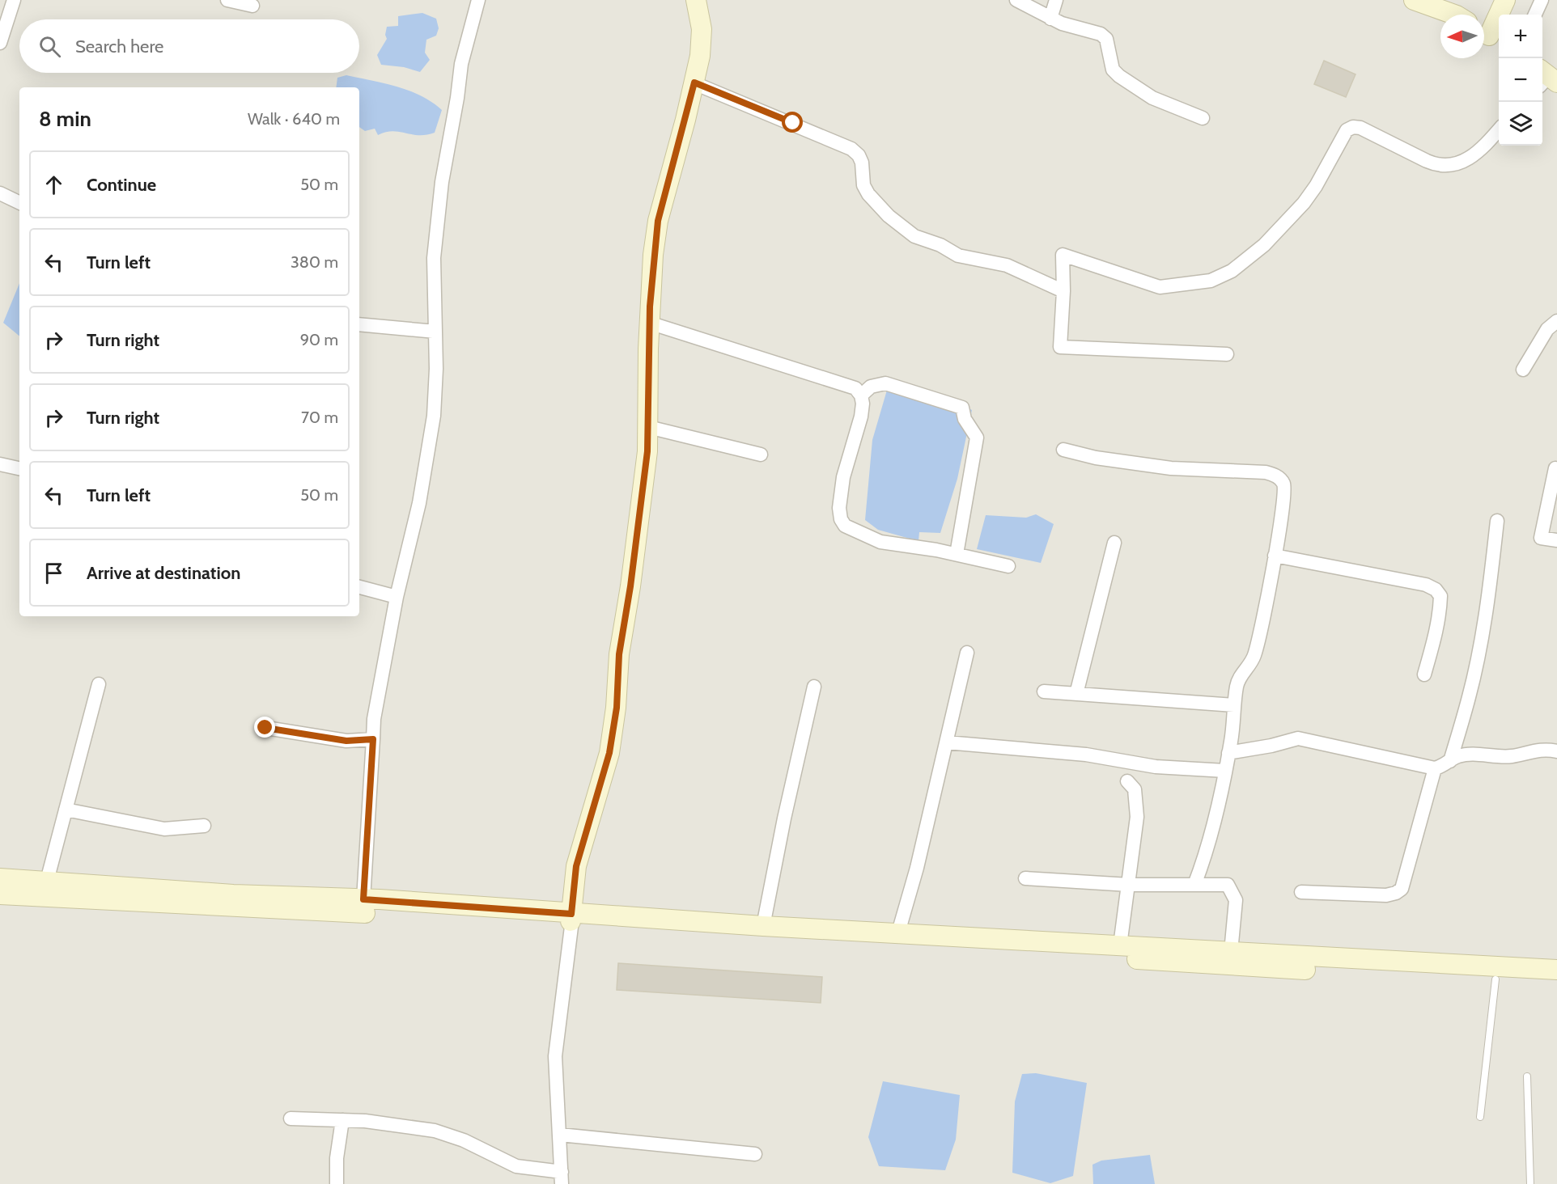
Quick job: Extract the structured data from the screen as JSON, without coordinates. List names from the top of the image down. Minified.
{"north":"left","page":{"map_buttons":["+","−"],"search":"Search here","heading":["8 min","Walk · 640 m"],"list":[["Continue","50 m"],["Turn left","380 m"],["Turn right","90 m"],["Turn right","70 m"],["Turn left","50 m"],"Arrive at destination"]}}
